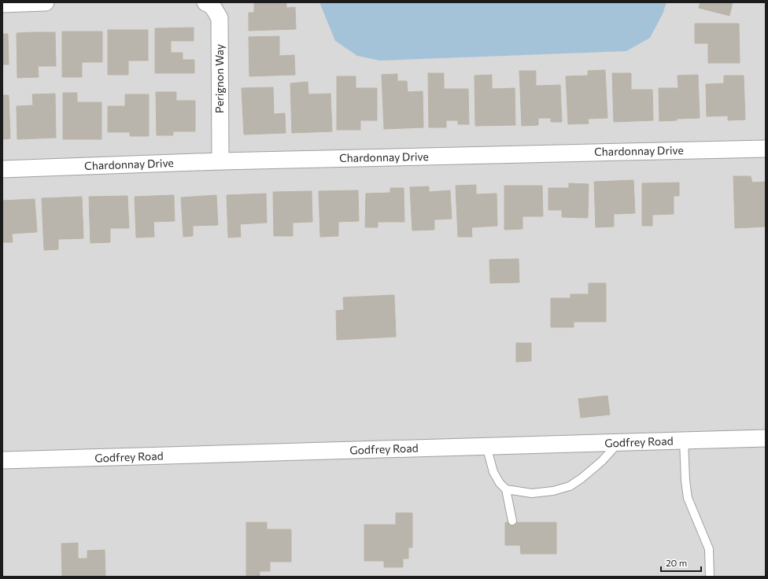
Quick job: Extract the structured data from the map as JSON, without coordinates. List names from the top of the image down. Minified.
{"streets":{"street":["Perignon Way","Chardonnay Drive","Godfrey Road"]},"crossings":[["Perignon Way","Chardonnay Drive"]],"scale_bar":"20 m"}
